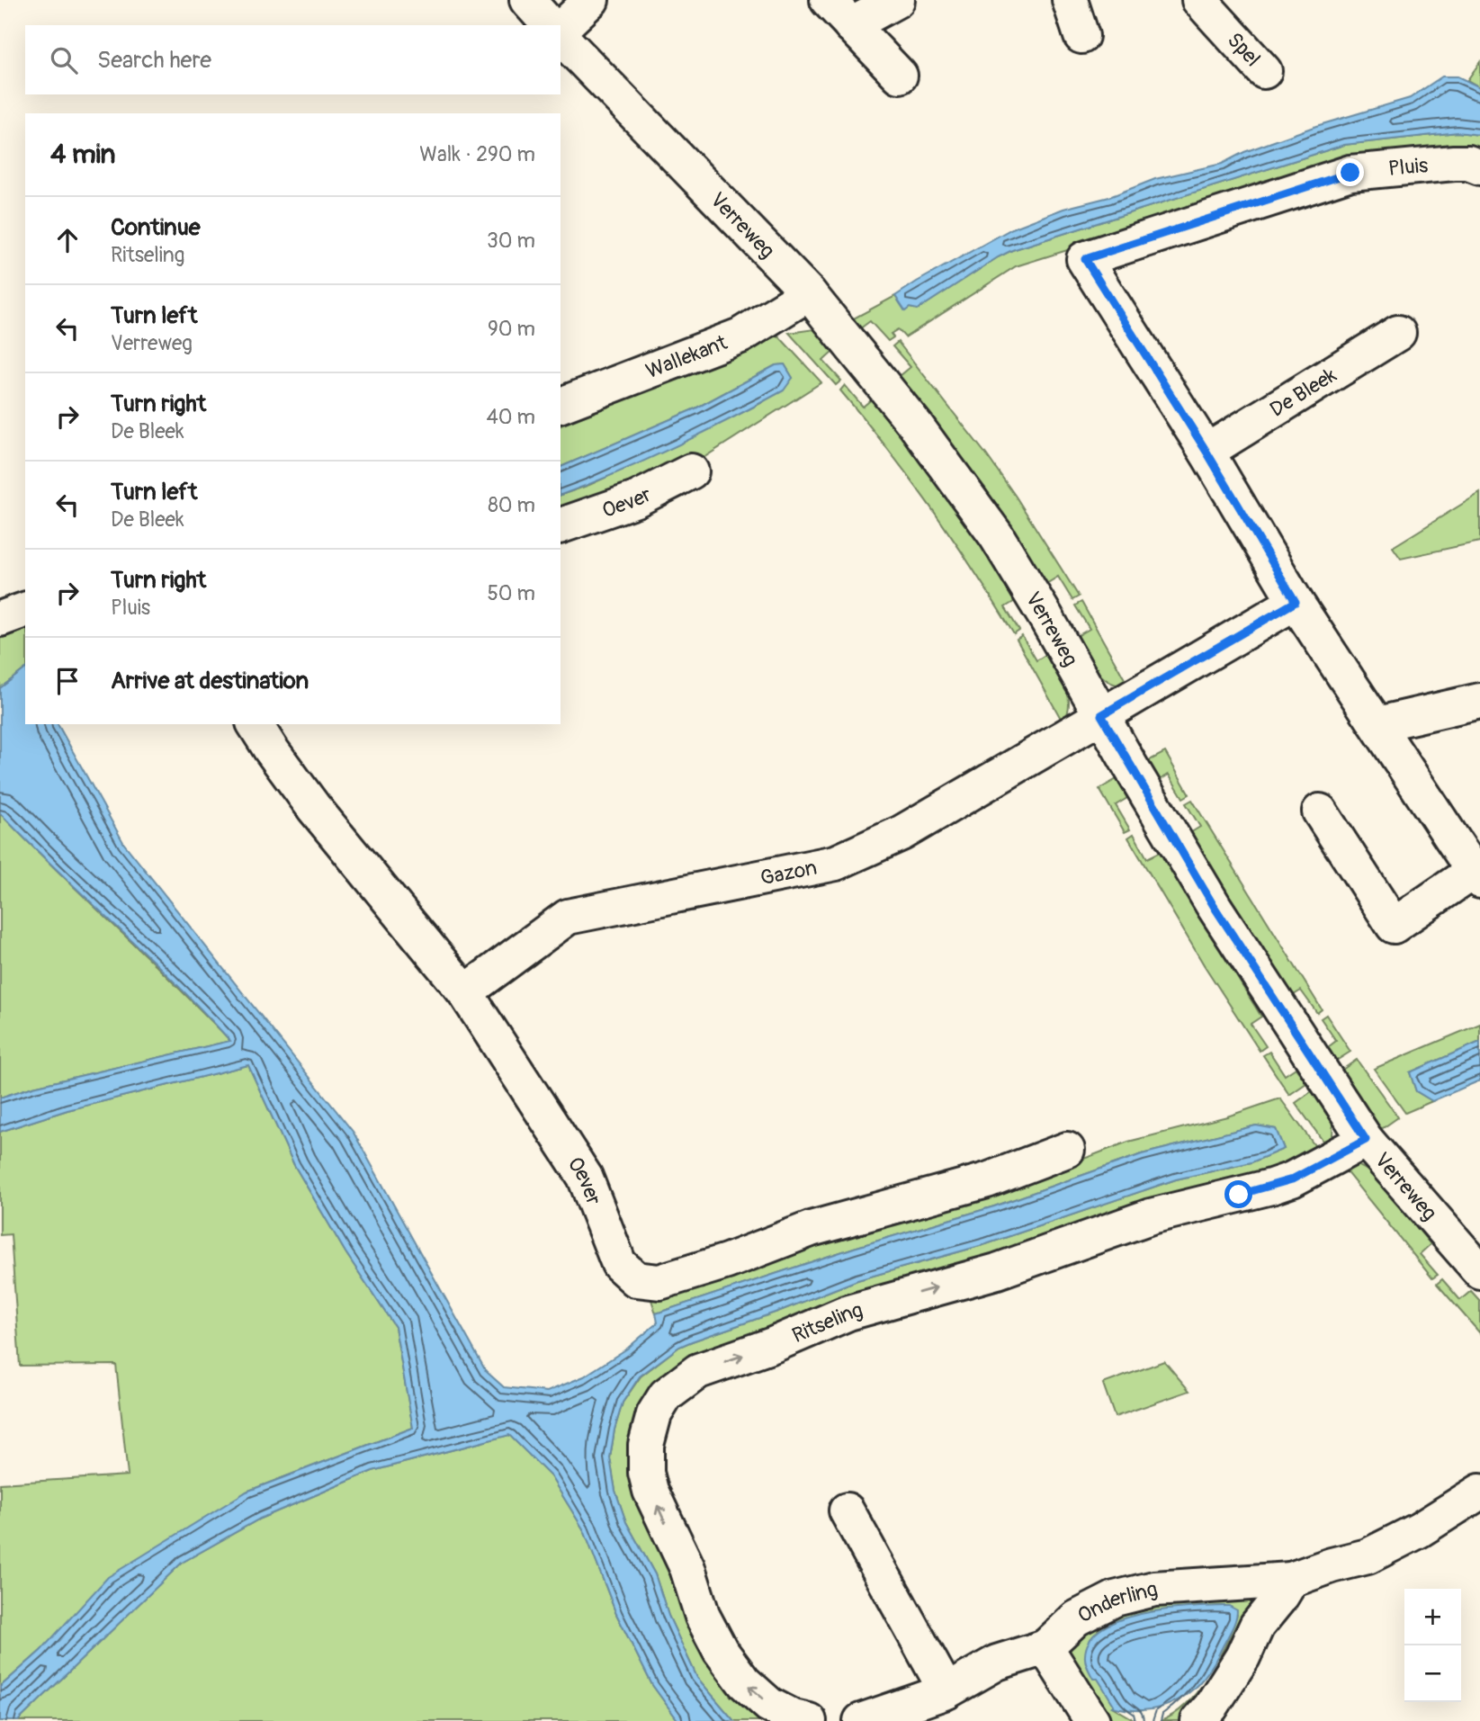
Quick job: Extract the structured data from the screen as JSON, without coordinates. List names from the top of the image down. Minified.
{"streets":{"street":["Spel","Pluis","Verreweg","Wallekant","De Bleek","Oever","Gazon","Ritseling","Onderling"]},"crossings":[["Pluis","De Bleek"],["Verreweg","Wallekant"],["Verreweg","Gazon"],["Verreweg","Ritseling"],["Oever","Gazon"]],"page":{"search":"Search here","heading":["4 min","Walk · 290 m"],"list":[["Continue","Ritseling","30 m"],["Turn left","Verreweg","90 m"],["Turn right","De Bleek","40 m"],["Turn left","De Bleek","80 m"],["Turn right","Pluis","50 m"],"Arrive at destination"],"map_buttons":["+","−"]}}
